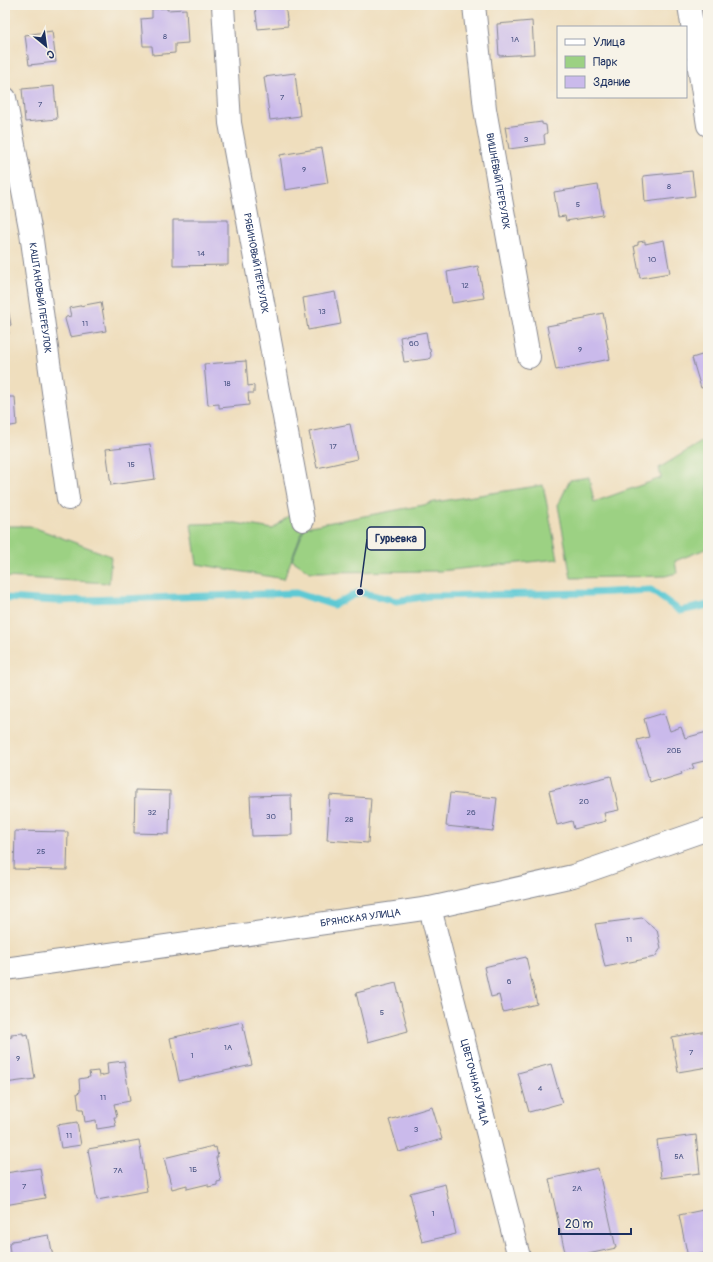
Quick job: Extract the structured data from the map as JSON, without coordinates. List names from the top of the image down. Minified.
{"streets":{"street":["ВИШНЁВЫЙ ПЕРЕУЛОК","РЯБИНОВЫЙ ПЕРЕУЛОК","КАШТАНОВЫЙ ПЕРЕУЛОК","БРЯНСКАЯ УЛИЦА","ЦВЕТОЧНАЯ УЛИЦА"]},"crossings":[["БРЯНСКАЯ УЛИЦА","ЦВЕТОЧНАЯ УЛИЦА"]],"places":["Гурьевка"],"house_numbers":["8","1А","7","7","3","9","8","5","14","10","12","13","11","60","9","18","17","15","20Б","20","32","26","30","28","25","11","6","5","1А","7","1","9","4","11","3","11","5А","1Б","7А","7","2А","1"],"legend":["Улица","Парк","Здание"],"scale_bar":"20 m","north":"bottom right"}
